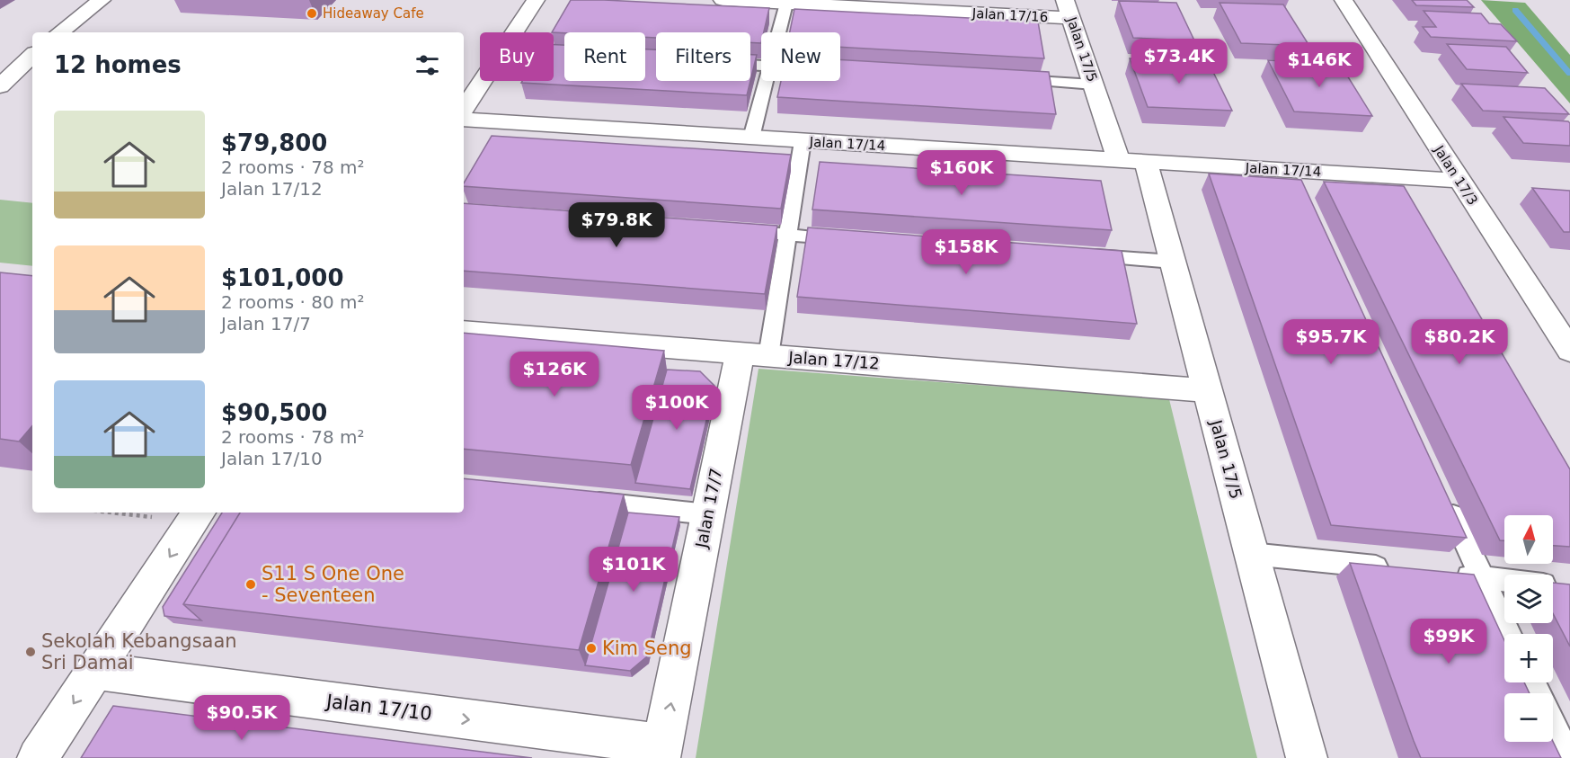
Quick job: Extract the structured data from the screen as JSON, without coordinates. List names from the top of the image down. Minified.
{"streets":{"street":["Jalan 17/16","Jalan 17/5","Jalan 17/14","Jalan 17/3","Jalan 17/12","Jalan 17/7","Jalan 17/10"]},"crossings":[["Jalan 17/16","Jalan 17/5"],["Jalan 17/5","Jalan 17/14"],["Jalan 17/5","Jalan 17/12"],["Jalan 17/14","Jalan 17/3"],["Jalan 17/12","Jalan 17/7"],["Jalan 17/7","Jalan 17/10"]],"one_way":["Jalan 17/7","Jalan 17/10"],"places":["Hideaway Cafe","S11 S One One - Seventeen","Kim Seng","Sekolah Kebangsaan Sri Damai"],"north":"top","page":{"chip":["Buy","Rent","Filters","New"],"heading":"12 homes","price":["$73.4K","$146K","$160K","$79.8K","$158K","$95.7K","$80.2K","$126K","$100K","$101K","$99K","$90.5K"],"list":[{"name":"$79,800","note":"2 rooms · 78 m² · Jalan 17/12"},{"name":"$101,000","note":"2 rooms · 80 m² · Jalan 17/7"},{"name":"$90,500","note":"2 rooms · 78 m² · Jalan 17/10"}],"map_buttons":["+","−"]}}
